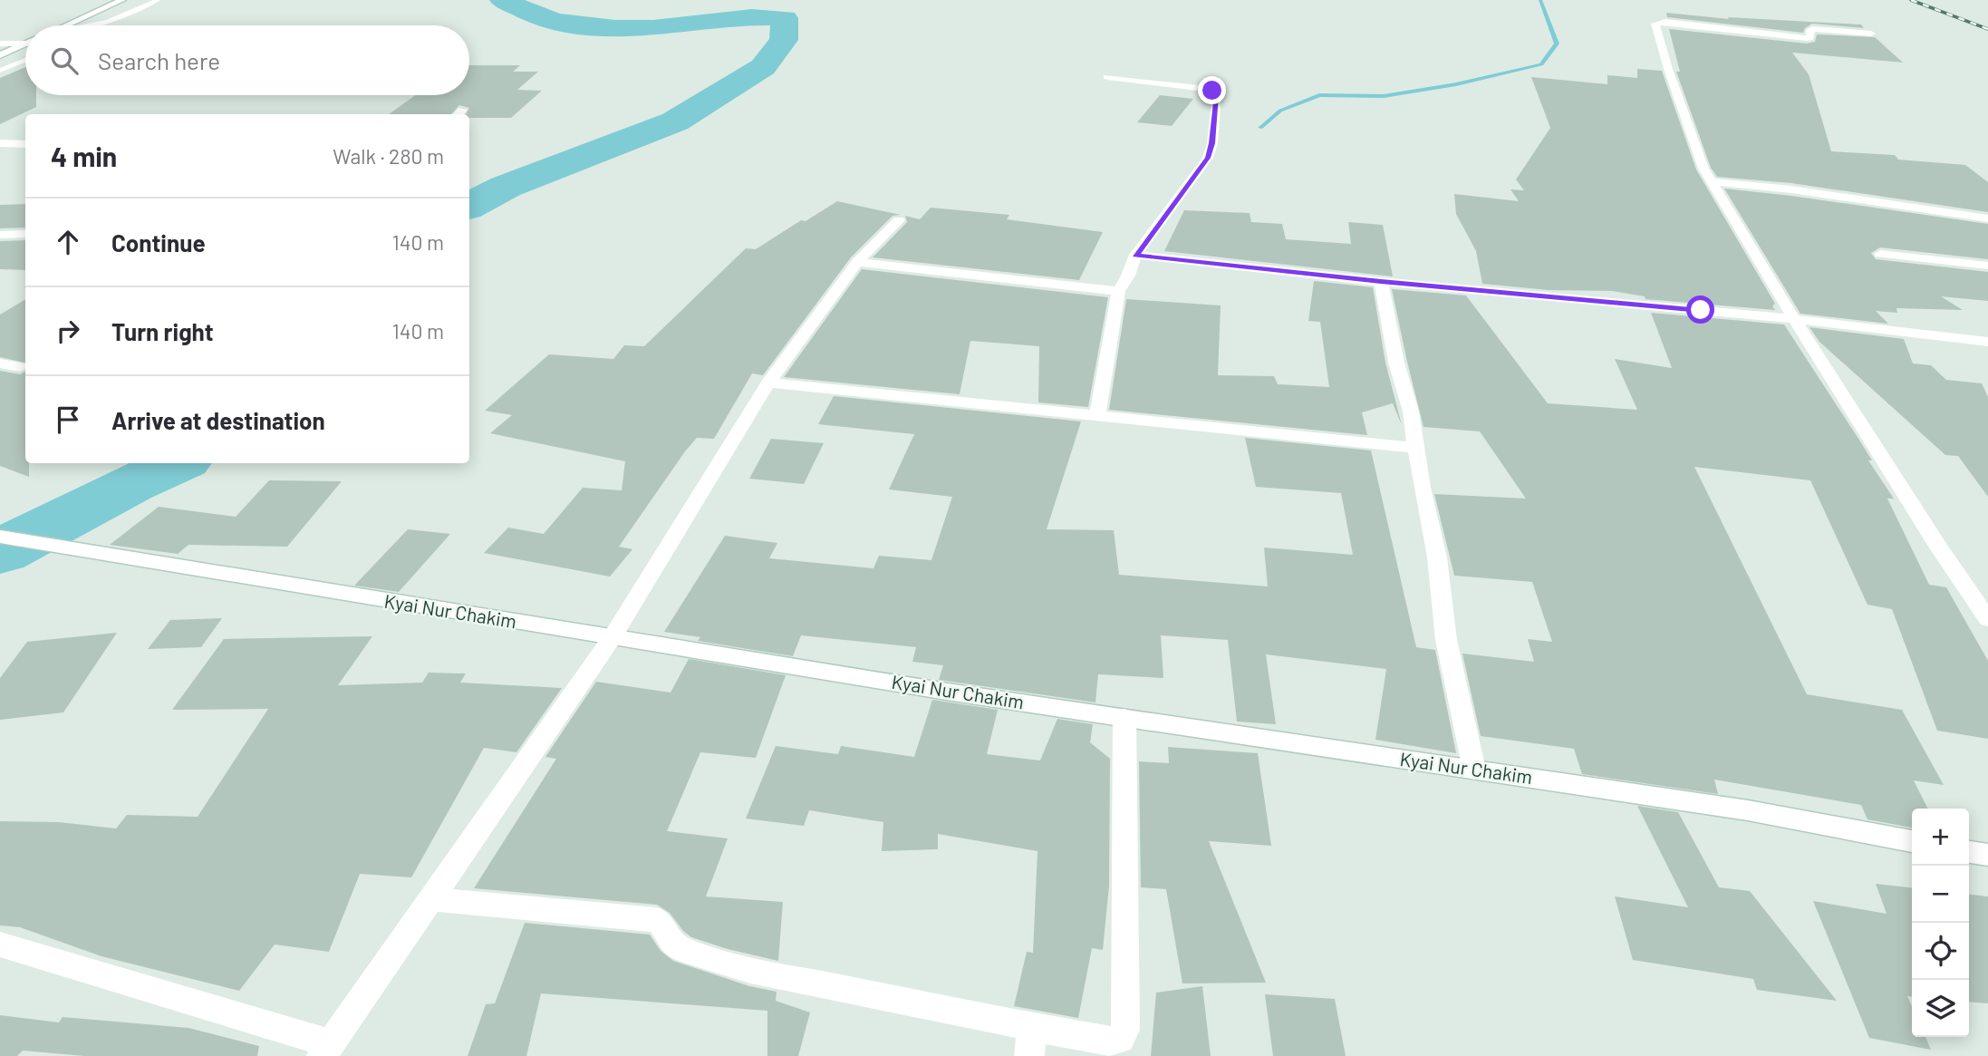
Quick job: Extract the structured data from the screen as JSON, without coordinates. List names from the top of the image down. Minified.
{"streets":{"street":["Kyai Nur Chakim"]},"page":{"search":"Search here","heading":["4 min","Walk · 280 m"],"list":[["Continue","140 m"],["Turn right","140 m"],"Arrive at destination"],"map_buttons":["+","−"]}}
